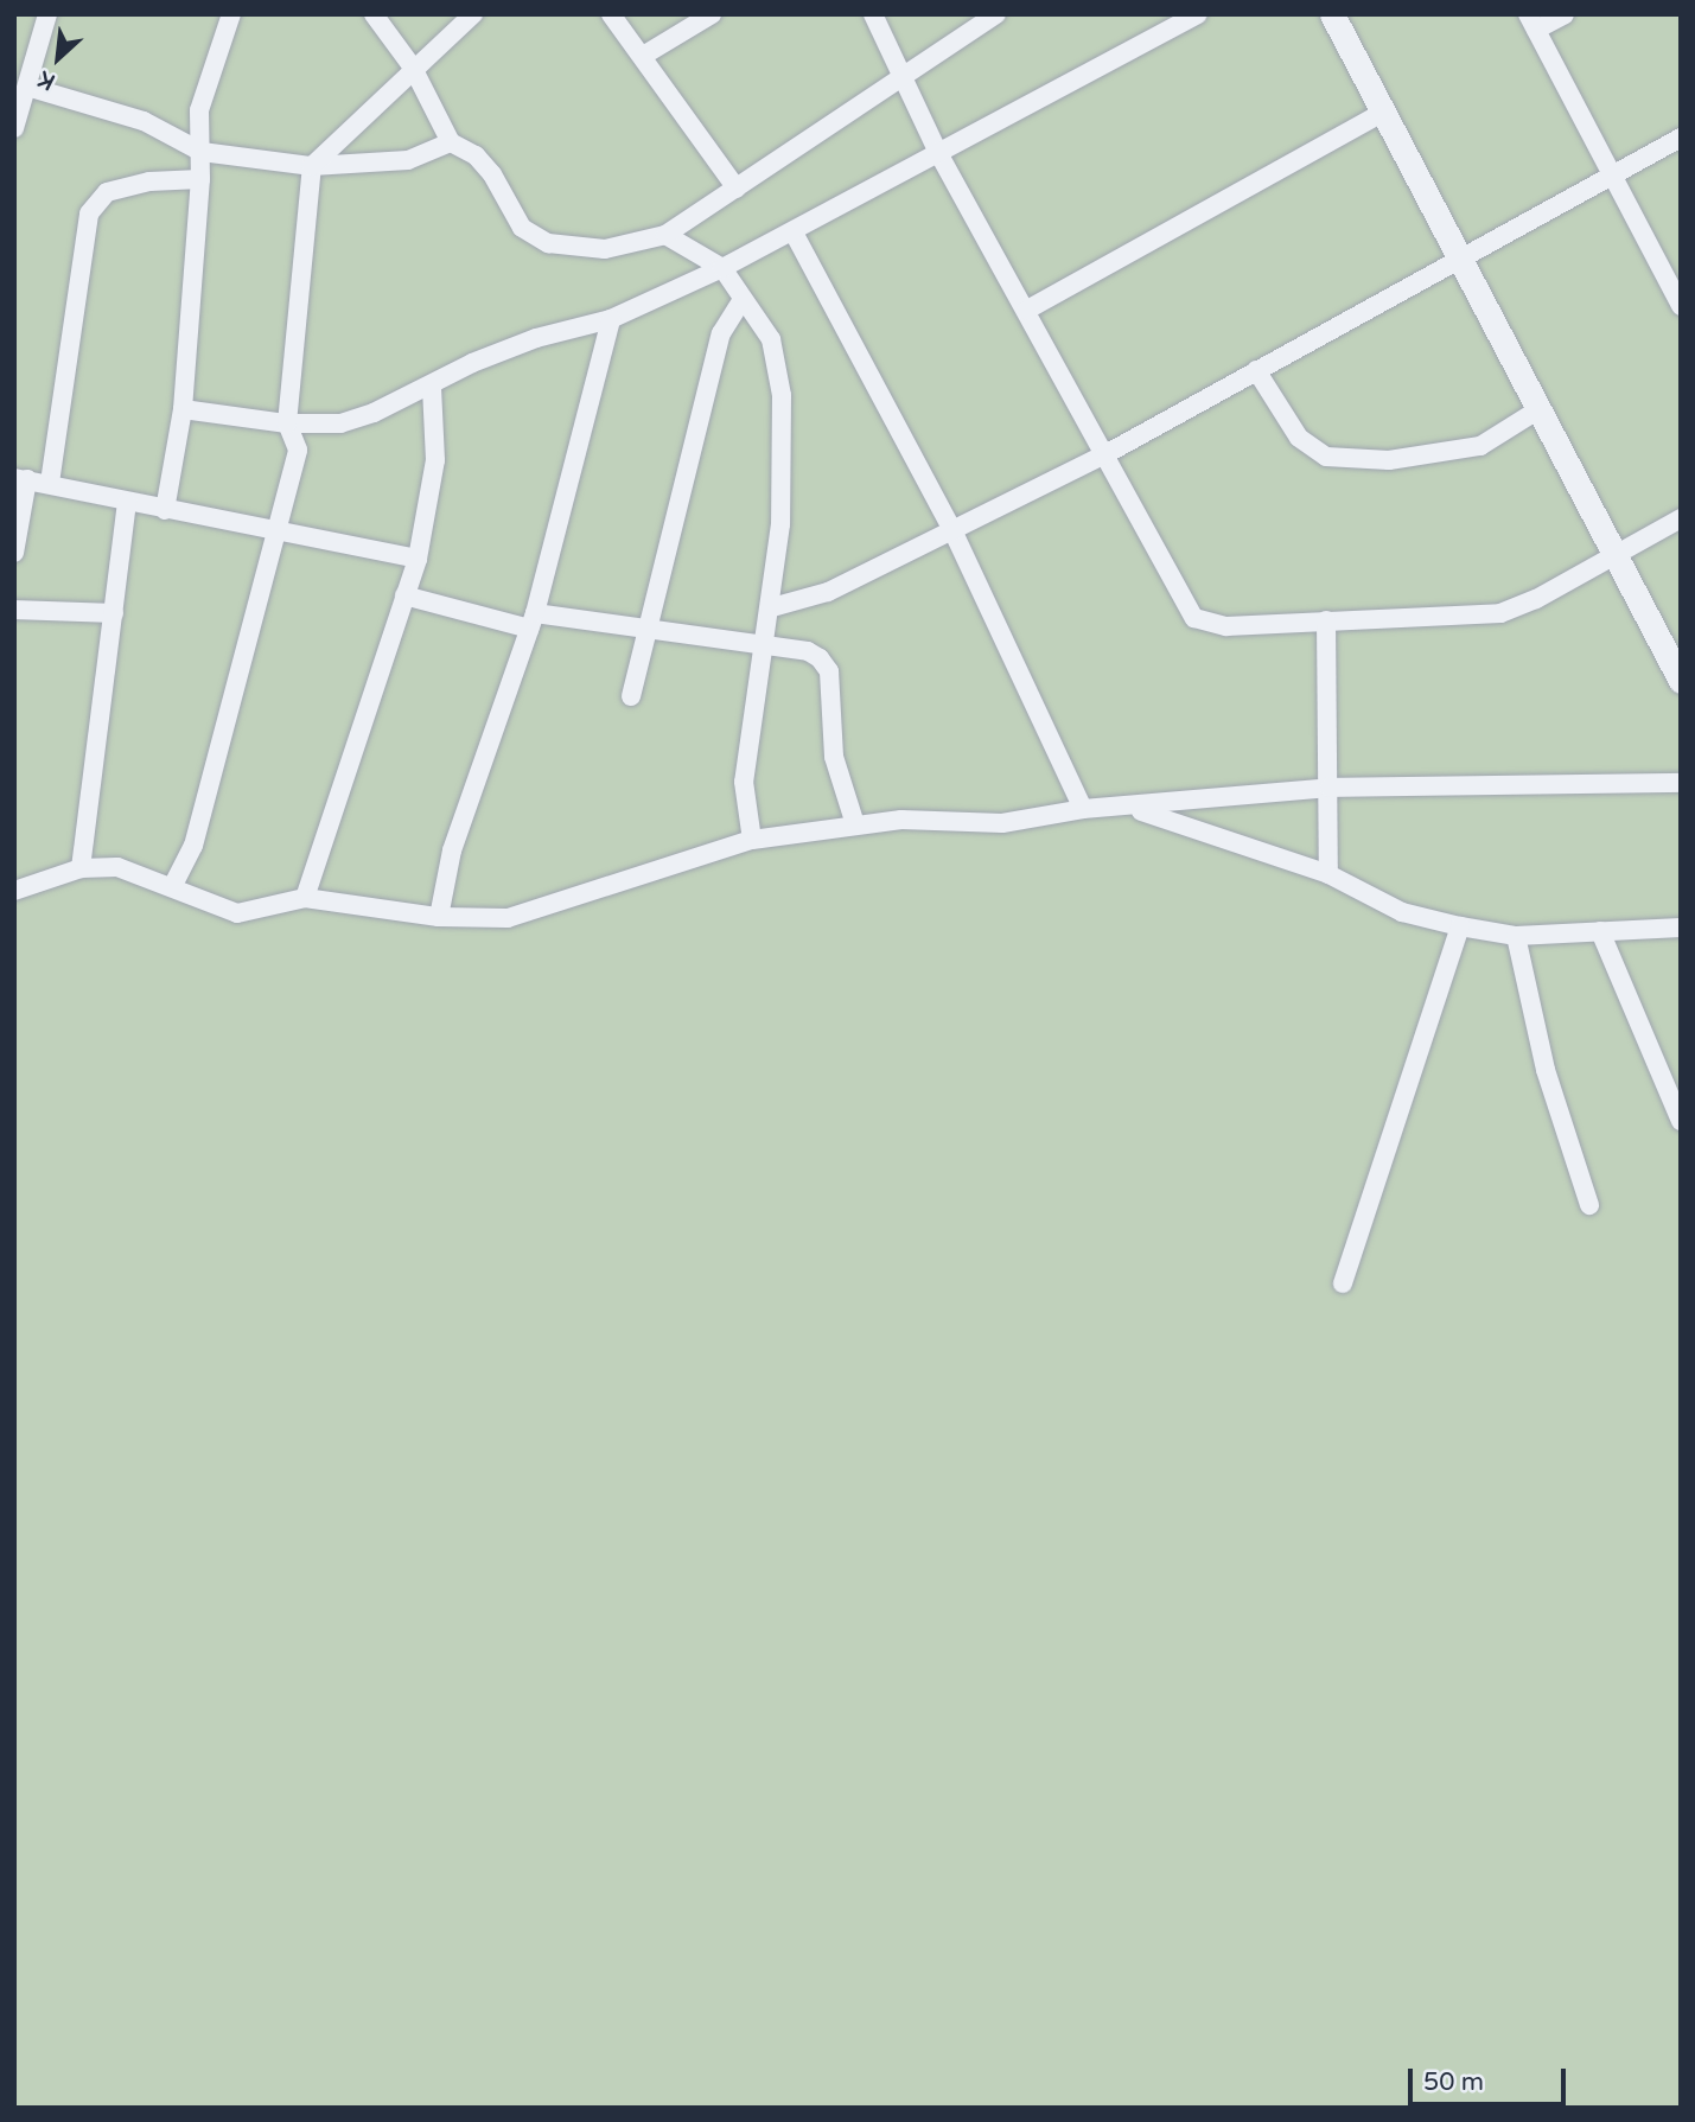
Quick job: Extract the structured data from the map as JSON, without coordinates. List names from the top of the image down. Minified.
{"scale_bar":"50 m","north":"bottom left"}
